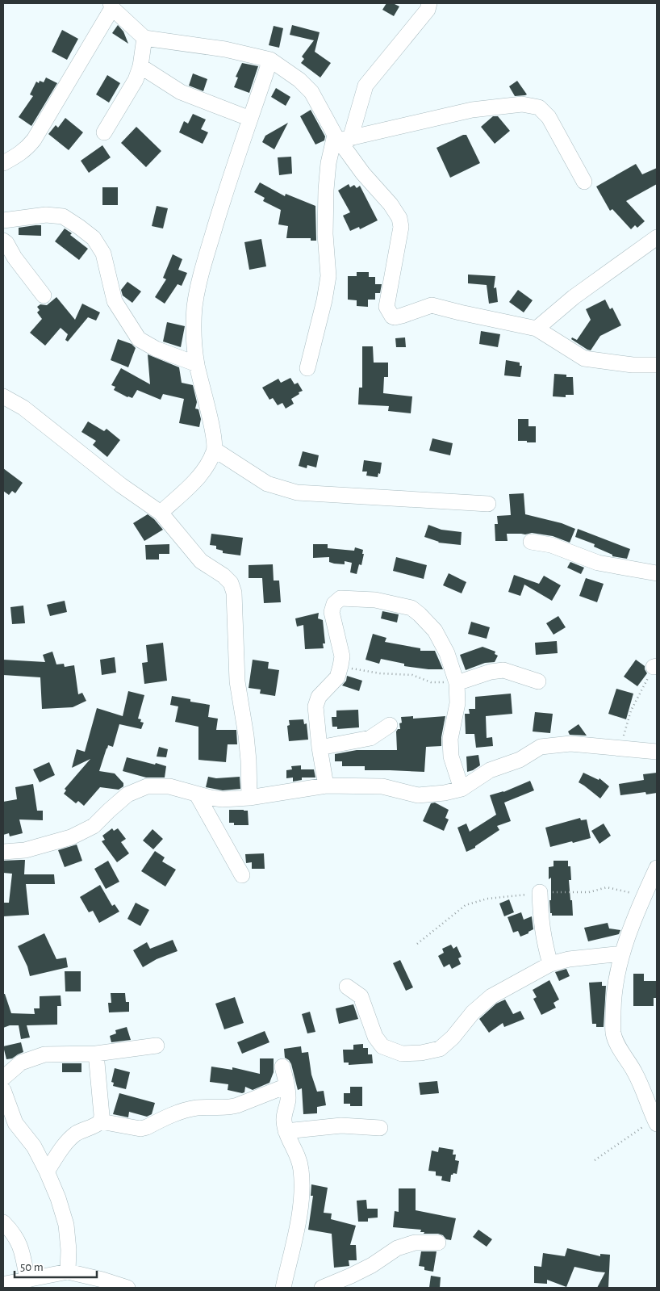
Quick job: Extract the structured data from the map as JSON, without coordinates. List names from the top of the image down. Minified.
{"scale_bar":"50 m"}
